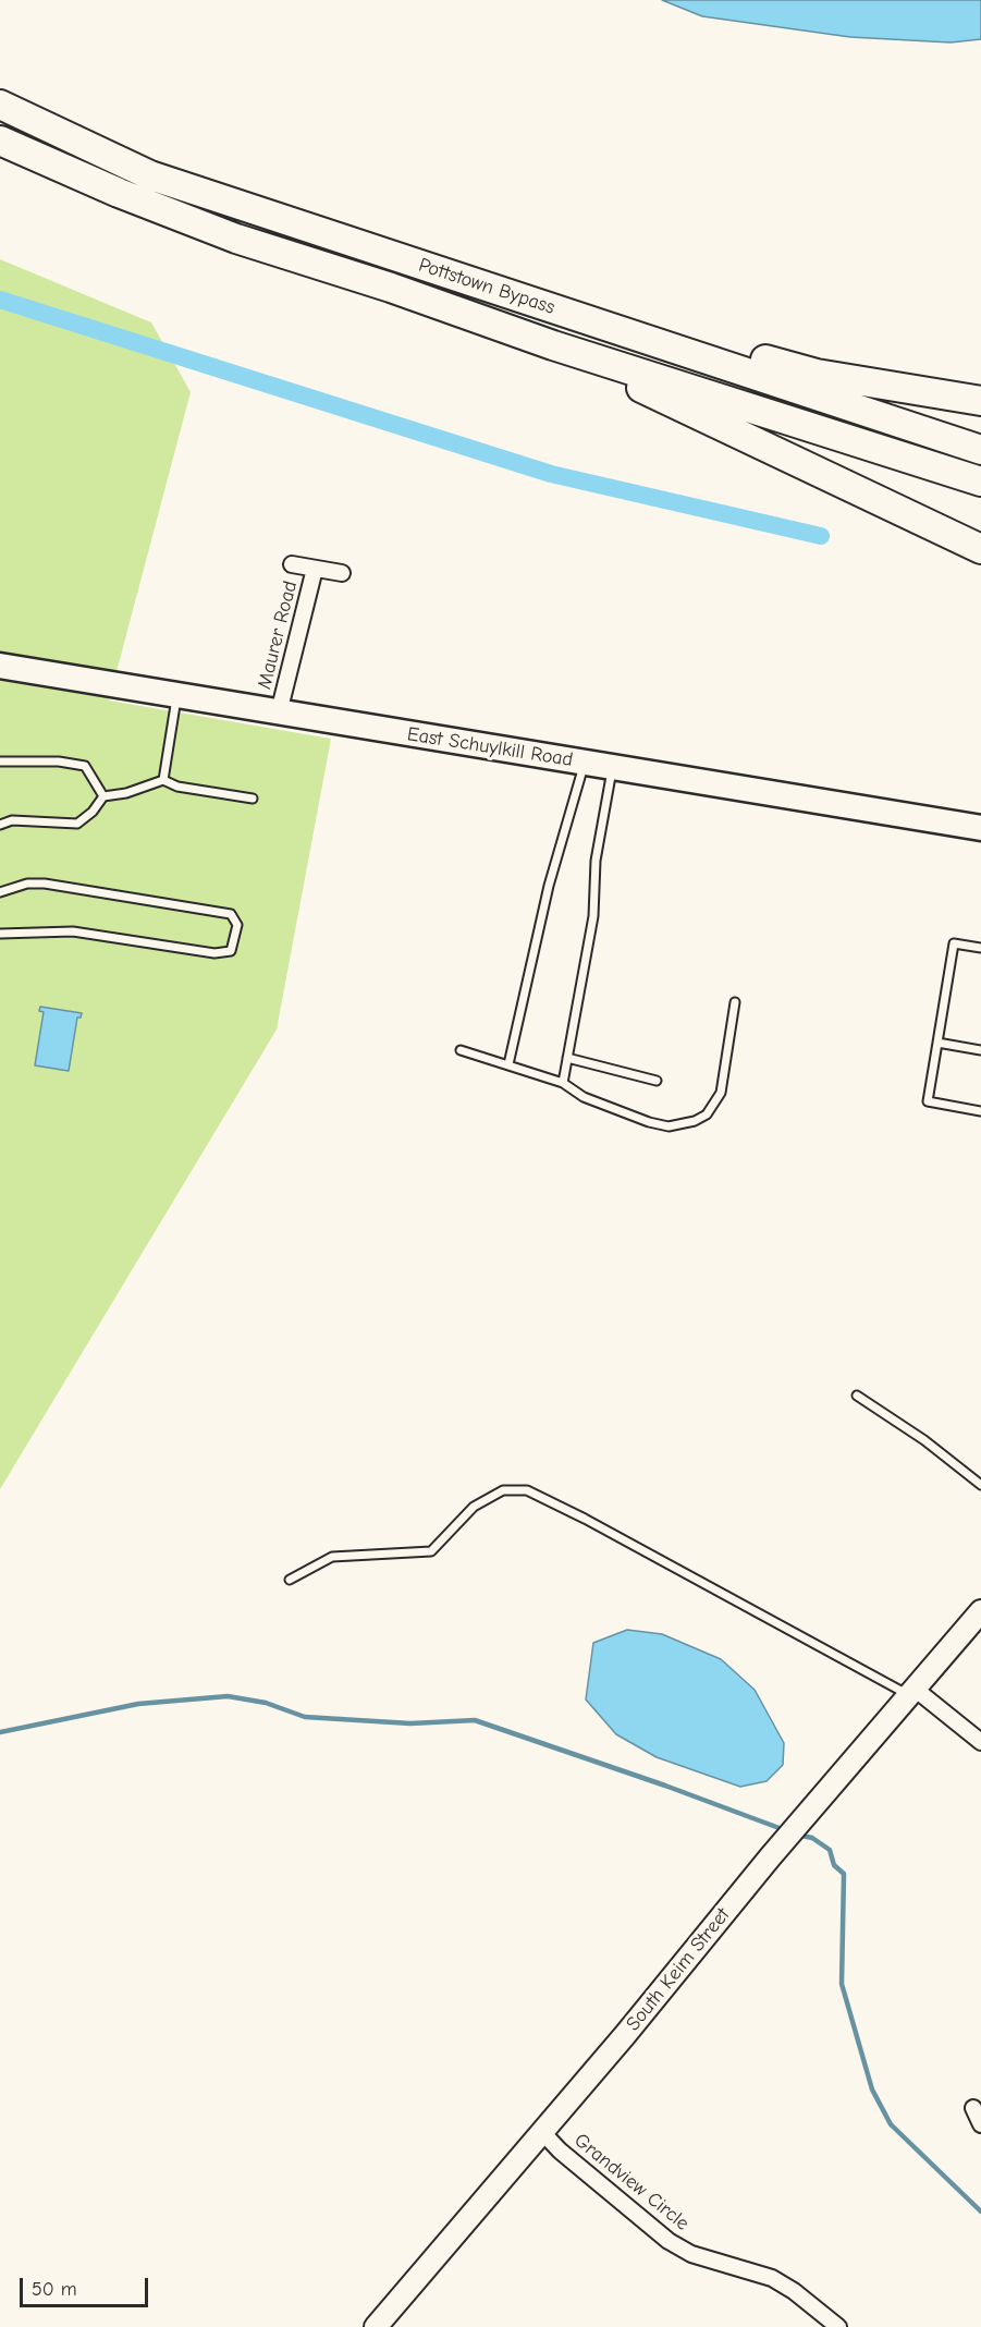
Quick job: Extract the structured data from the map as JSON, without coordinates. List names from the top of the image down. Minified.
{"streets":{"highway":["Pottstown Bypass"],"main road":["East Schuylkill Road"],"street":["Maurer Road","South Keim Street","Grandview Circle"]},"crossings":[["Maurer Road","East Schuylkill Road"],["South Keim Street","Grandview Circle"]],"scale_bar":"50 m"}
